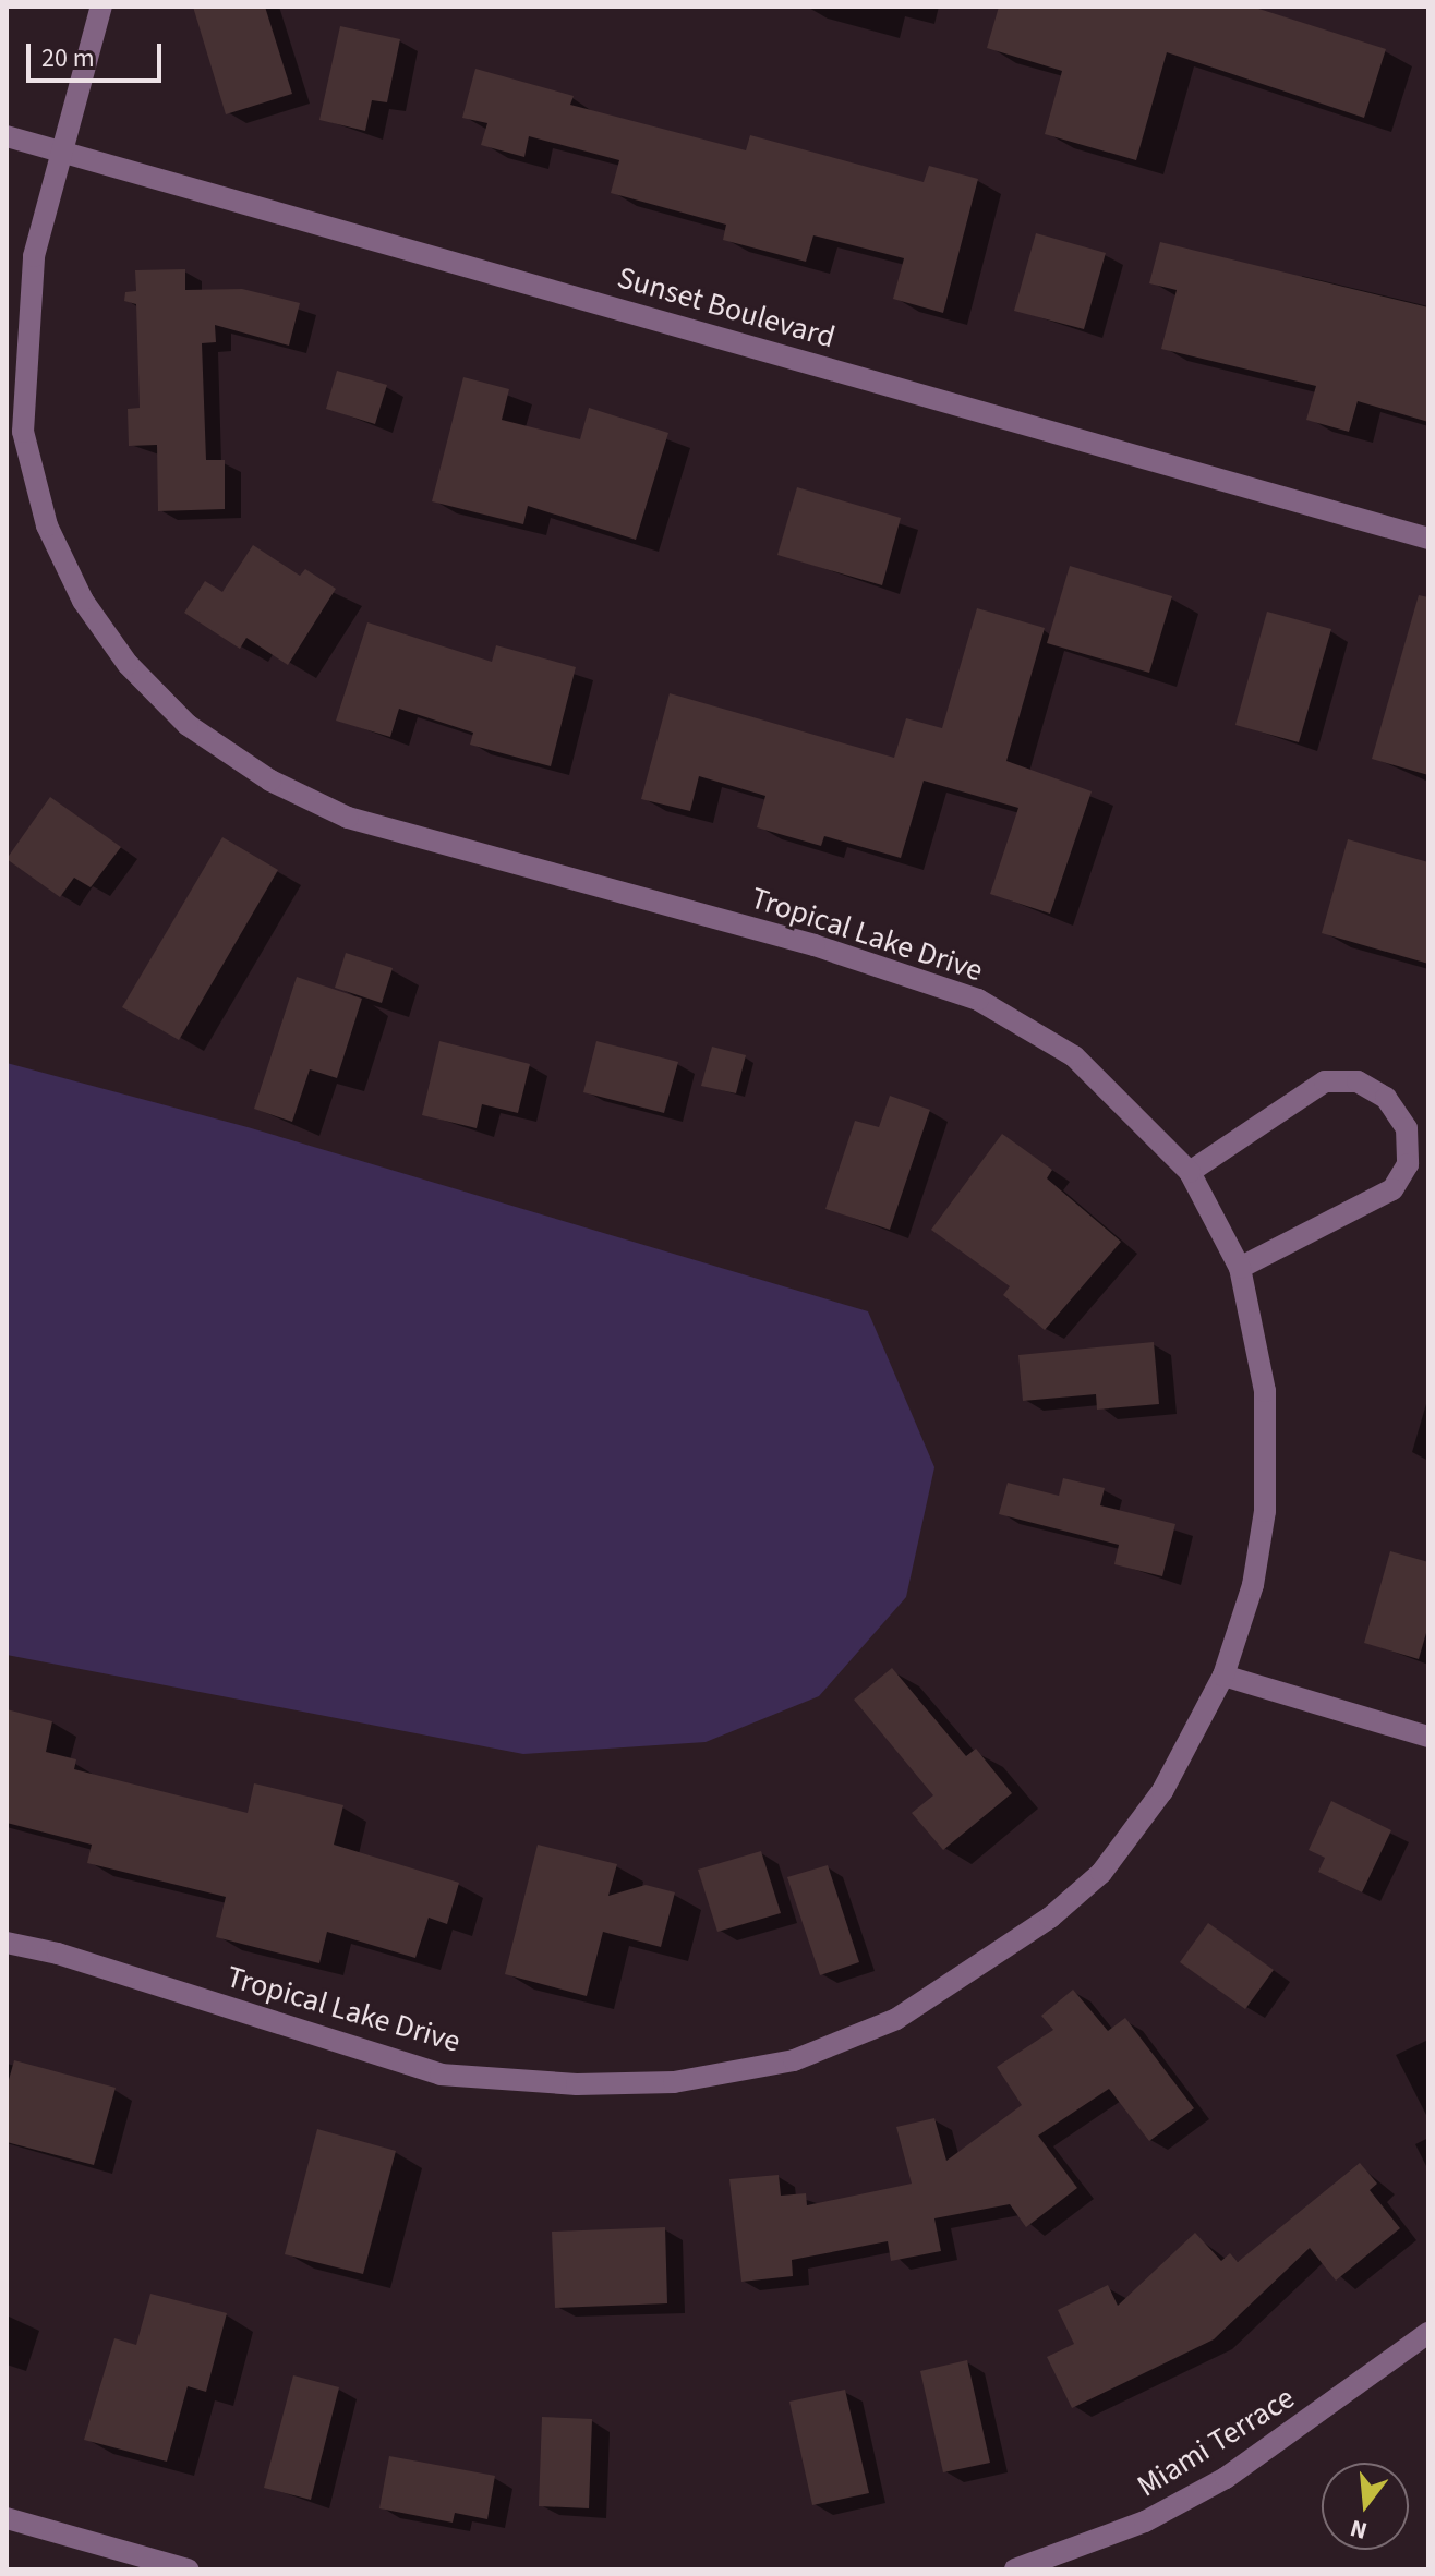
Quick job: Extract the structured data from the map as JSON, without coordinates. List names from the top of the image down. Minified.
{"streets":{"street":["Sunset Boulevard","Tropical Lake Drive","Miami Terrace"]},"crossings":[["Sunset Boulevard","Tropical Lake Drive"]],"scale_bar":"20 m","north":"bottom"}
